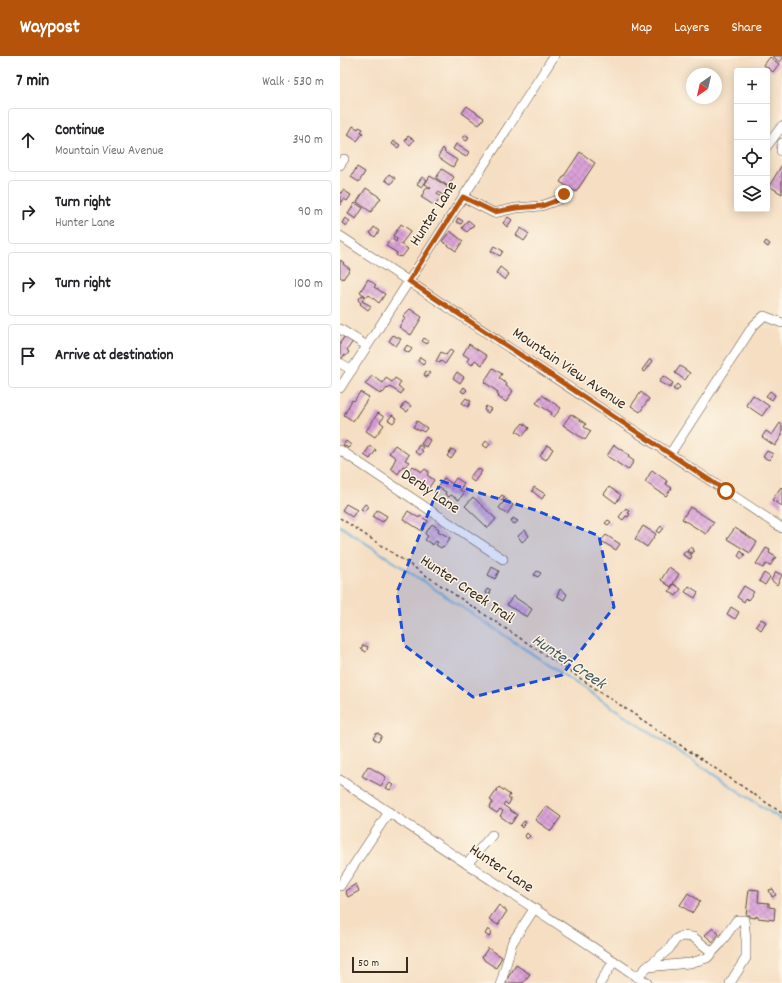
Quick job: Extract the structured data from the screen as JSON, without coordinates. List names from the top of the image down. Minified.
{"streets":{"street":["Hunter Lane","Mountain View Avenue","Derby Lane"],"path":["Hunter Creek Trail"]},"crossings":[["Hunter Lane","Mountain View Avenue"]],"water":["Hunter Creek"],"scale_bar":"50 m","north":"bottom left","page":{"header":"Waypost","nav":["Map","Layers","Share"],"heading":["7 min","Walk · 530 m"],"map_buttons":["+","−"],"list":[["Continue","Mountain View Avenue","340 m"],["Turn right","Hunter Lane","90 m"],["Turn right","100 m"],"Arrive at destination"],"scale":"50 m"}}
